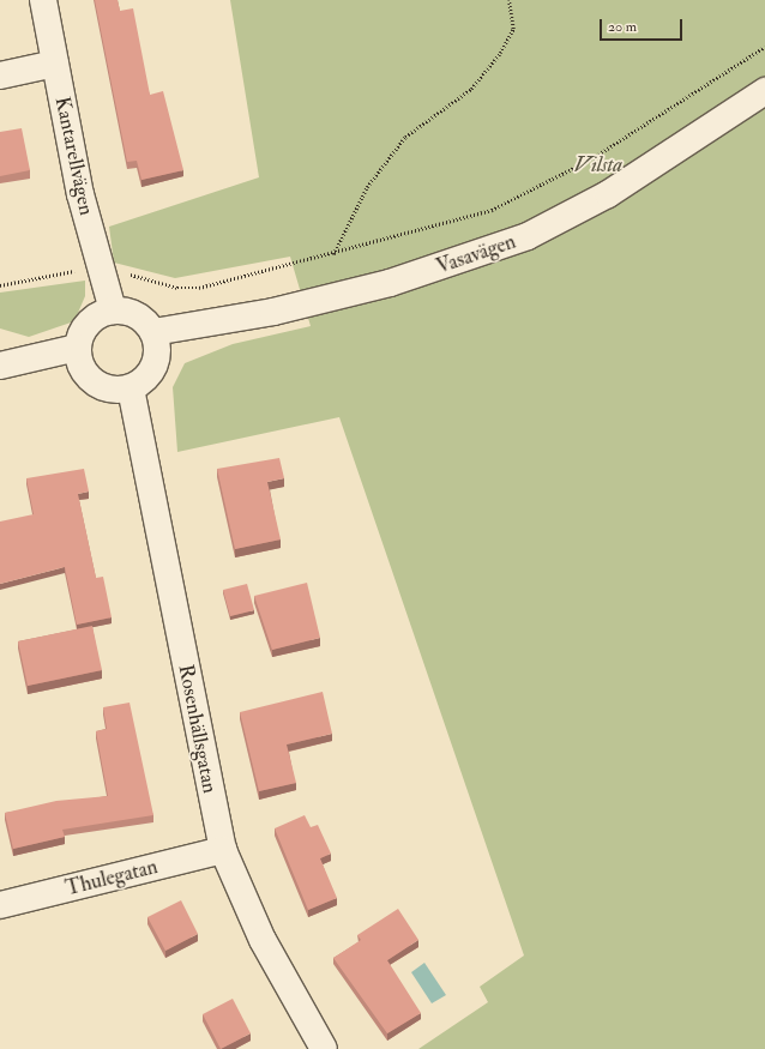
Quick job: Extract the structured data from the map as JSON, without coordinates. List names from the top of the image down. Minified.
{"streets":{"street":["Kantarellvägen","Vasavägen","Rosenhällsgatan","Thulegatan"]},"crossings":[["Kantarellvägen","Vasavägen"],["Kantarellvägen","Rosenhällsgatan"],["Vasavägen","Rosenhällsgatan"],["Rosenhällsgatan","Thulegatan"]],"parks":["Vilsta"],"scale_bar":"20 m"}
